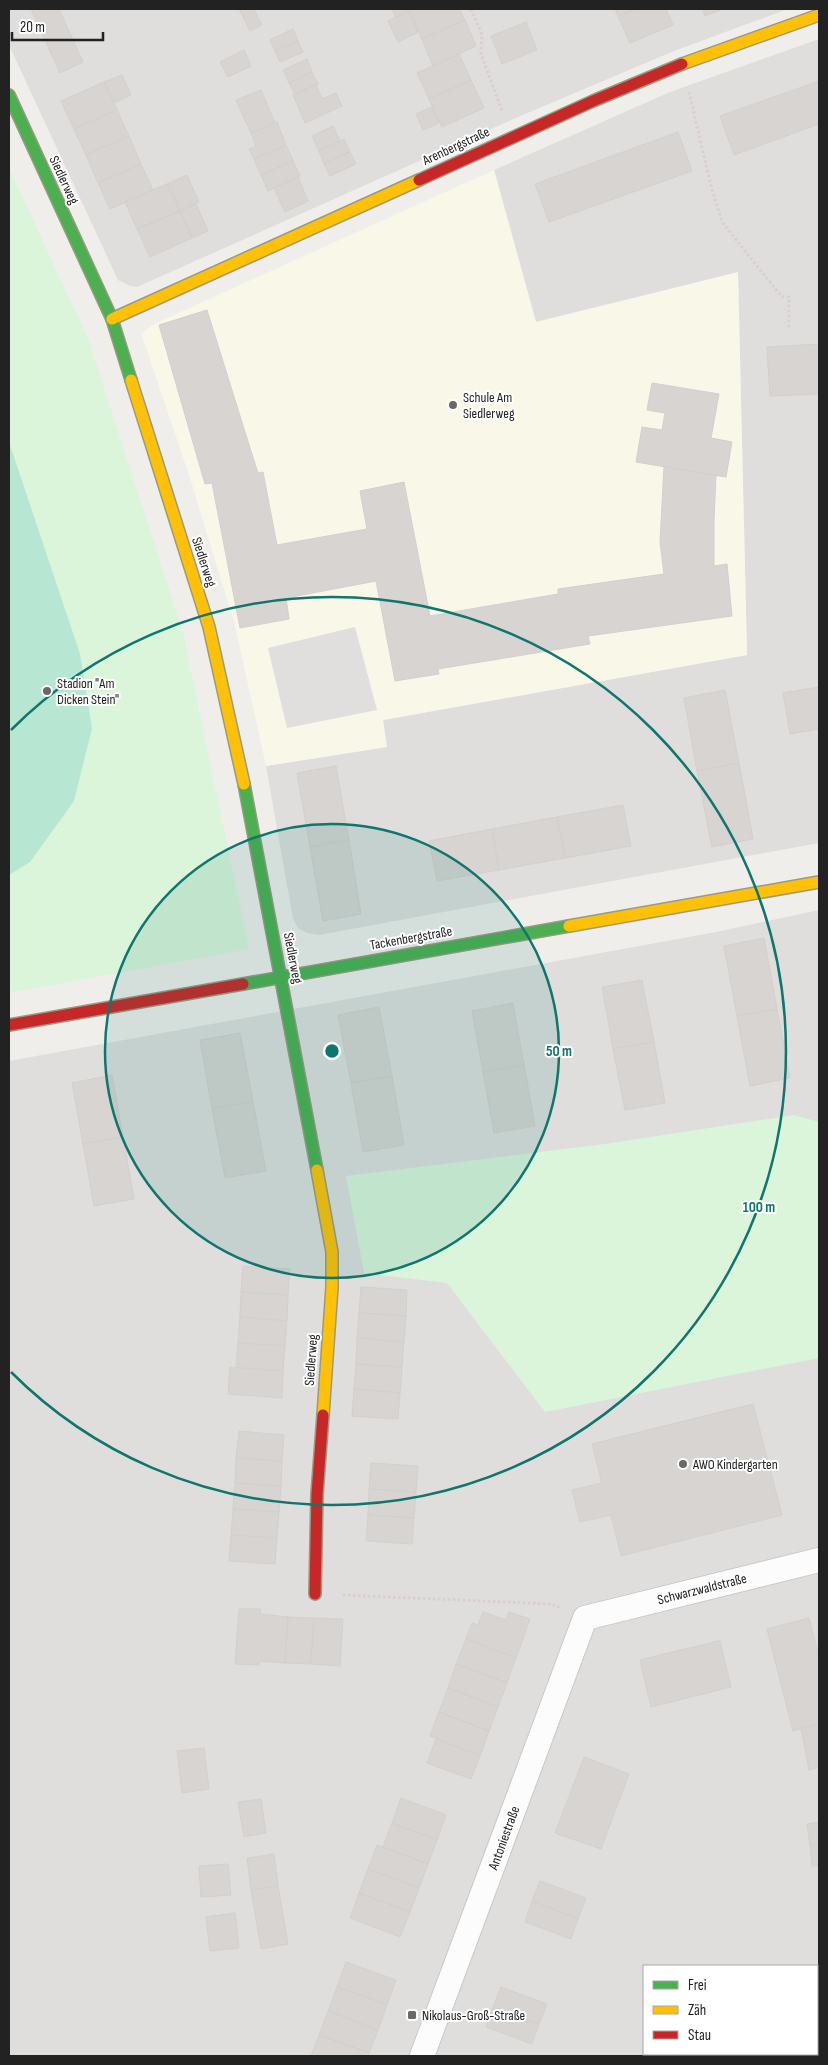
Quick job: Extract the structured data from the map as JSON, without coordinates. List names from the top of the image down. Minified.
{"streets":{"street":["Arenbergstraße","Siedlerweg","Tackenbergstraße","Schwarzwaldstraße","Antoniestraße"]},"crossings":[["Arenbergstraße","Siedlerweg"],["Siedlerweg","Tackenbergstraße"],["Schwarzwaldstraße","Antoniestraße"]],"places":{"other":["Schule Am Siedlerweg","Stadion \"Am Dicken Stein\"","AWO Kindergarten"],"transit":["Nikolaus-Groß-Straße"]},"legend":["Frei","Zäh","Stau"],"scale_bar":"20 m","rings":["50 m","100 m"]}
